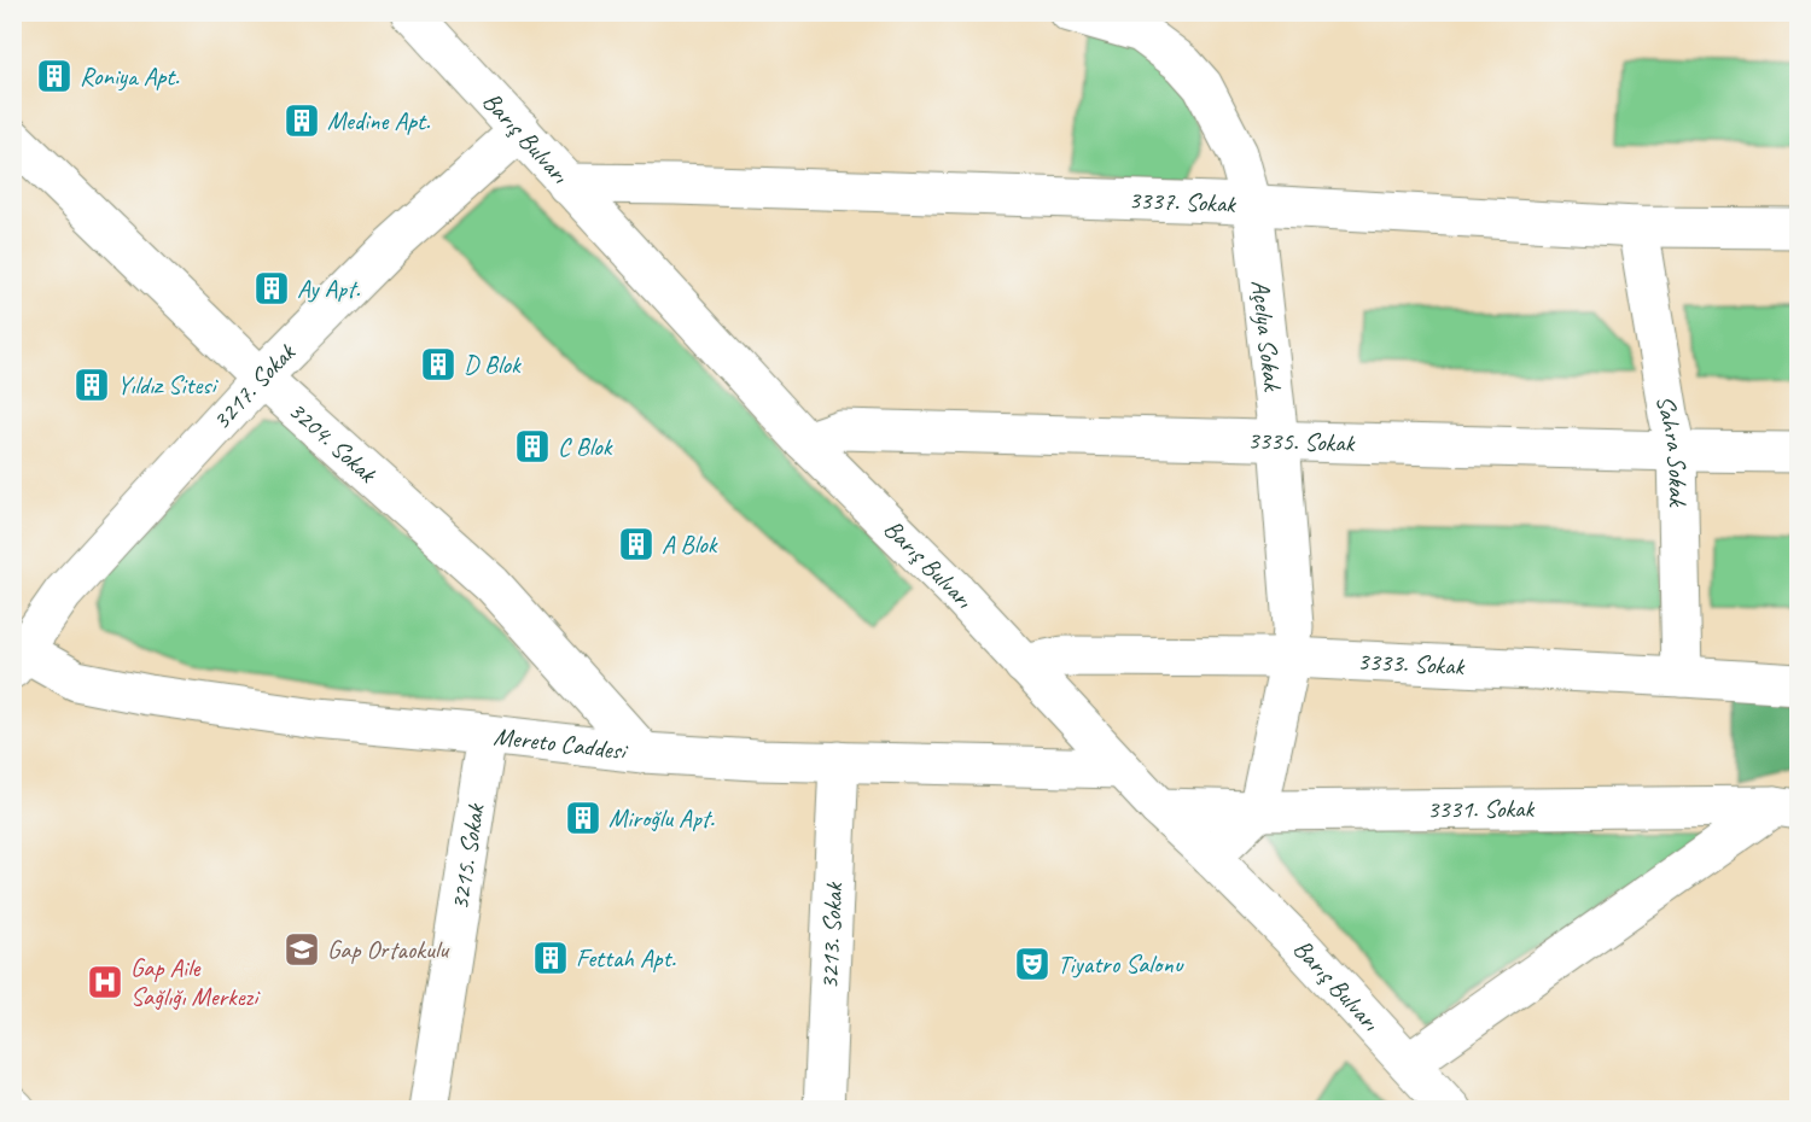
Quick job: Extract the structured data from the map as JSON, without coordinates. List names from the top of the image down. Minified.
{"streets":{"street":["Barış Bulvarı","3337. Sokak","Açelya Sokak","3217. Sokak","3335. Sokak","3204. Sokak","Sahra Sokak","3333. Sokak","Mereto Caddesi","3331. Sokak","3215. Sokak","3213. Sokak"]},"crossings":[["Barış Bulvarı","3337. Sokak"],["Barış Bulvarı","3217. Sokak"],["Barış Bulvarı","3335. Sokak"],["Barış Bulvarı","3333. Sokak"],["Barış Bulvarı","Mereto Caddesi"],["Barış Bulvarı","3331. Sokak"],["3337. Sokak","Açelya Sokak"],["3337. Sokak","Sahra Sokak"],["Açelya Sokak","3335. Sokak"],["Açelya Sokak","3333. Sokak"],["Açelya Sokak","3331. Sokak"],["3217. Sokak","3204. Sokak"],["3217. Sokak","Mereto Caddesi"],["3335. Sokak","Sahra Sokak"],["3204. Sokak","Mereto Caddesi"],["Sahra Sokak","3333. Sokak"],["Mereto Caddesi","3215. Sokak"],["Mereto Caddesi","3213. Sokak"]],"places":{"building":["Roniya Apt.","Medine Apt.","Ay Apt.","D Blok","Yıldız Sitesi","C Blok","A Blok","Miroğlu Apt.","Fettah Apt."],"school or university":["Gap Ortaokulu"],"theatre":["Tiyatro Salonu"],"hospital":["Gap Aile Sağlığı Merkezi"]}}
